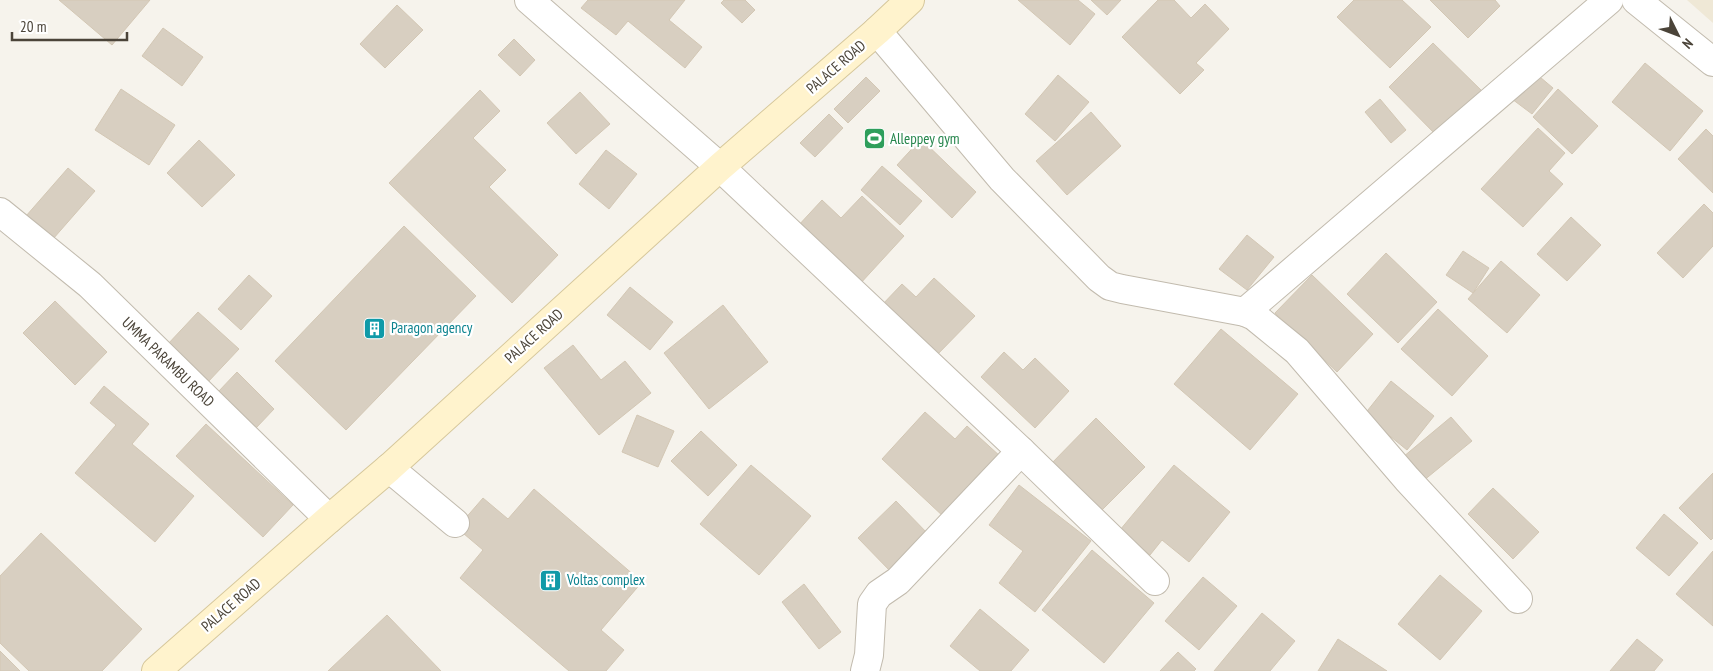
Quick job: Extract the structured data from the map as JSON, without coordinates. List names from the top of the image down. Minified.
{"streets":{"main road":["PALACE ROAD"],"street":["UMMA PARAMBU ROAD"]},"crossings":[["PALACE ROAD","UMMA PARAMBU ROAD"]],"places":{"sports":["Alleppey gym"],"building":["Paragon agency","Voltas complex"]},"scale_bar":"20 m","north":"bottom right"}
